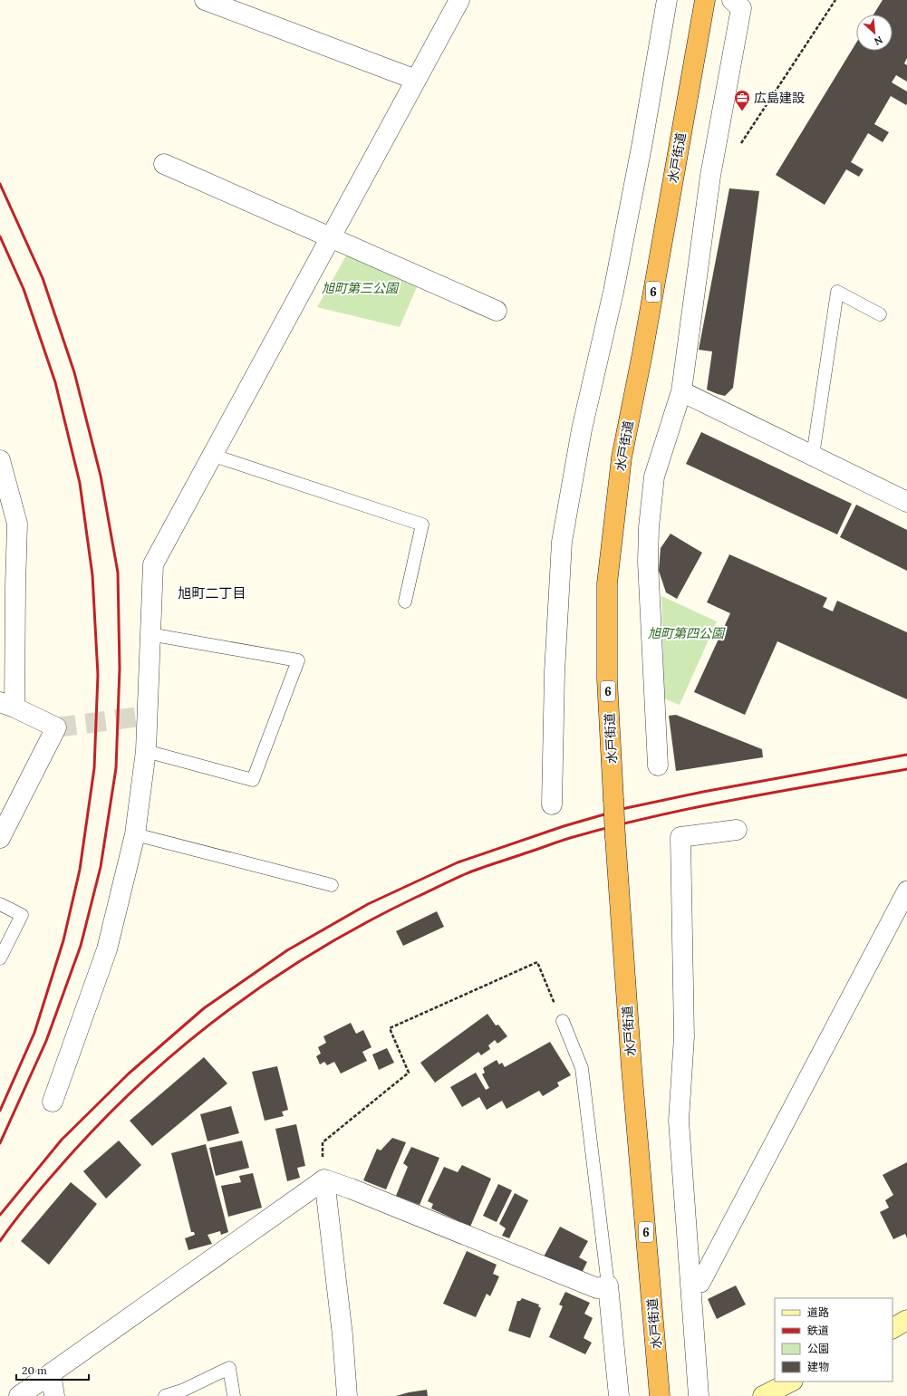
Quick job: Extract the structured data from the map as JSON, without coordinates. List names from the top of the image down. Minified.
{"streets":{"highway":["水戸街道","6"]},"districts":["旭町二丁目"],"parks":["旭町第三公園","旭町第四公園"],"places":{"office":["広島建設"]},"legend":["道路","鉄道","公園","建物"],"scale_bar":"20 m","north":"bottom right"}
